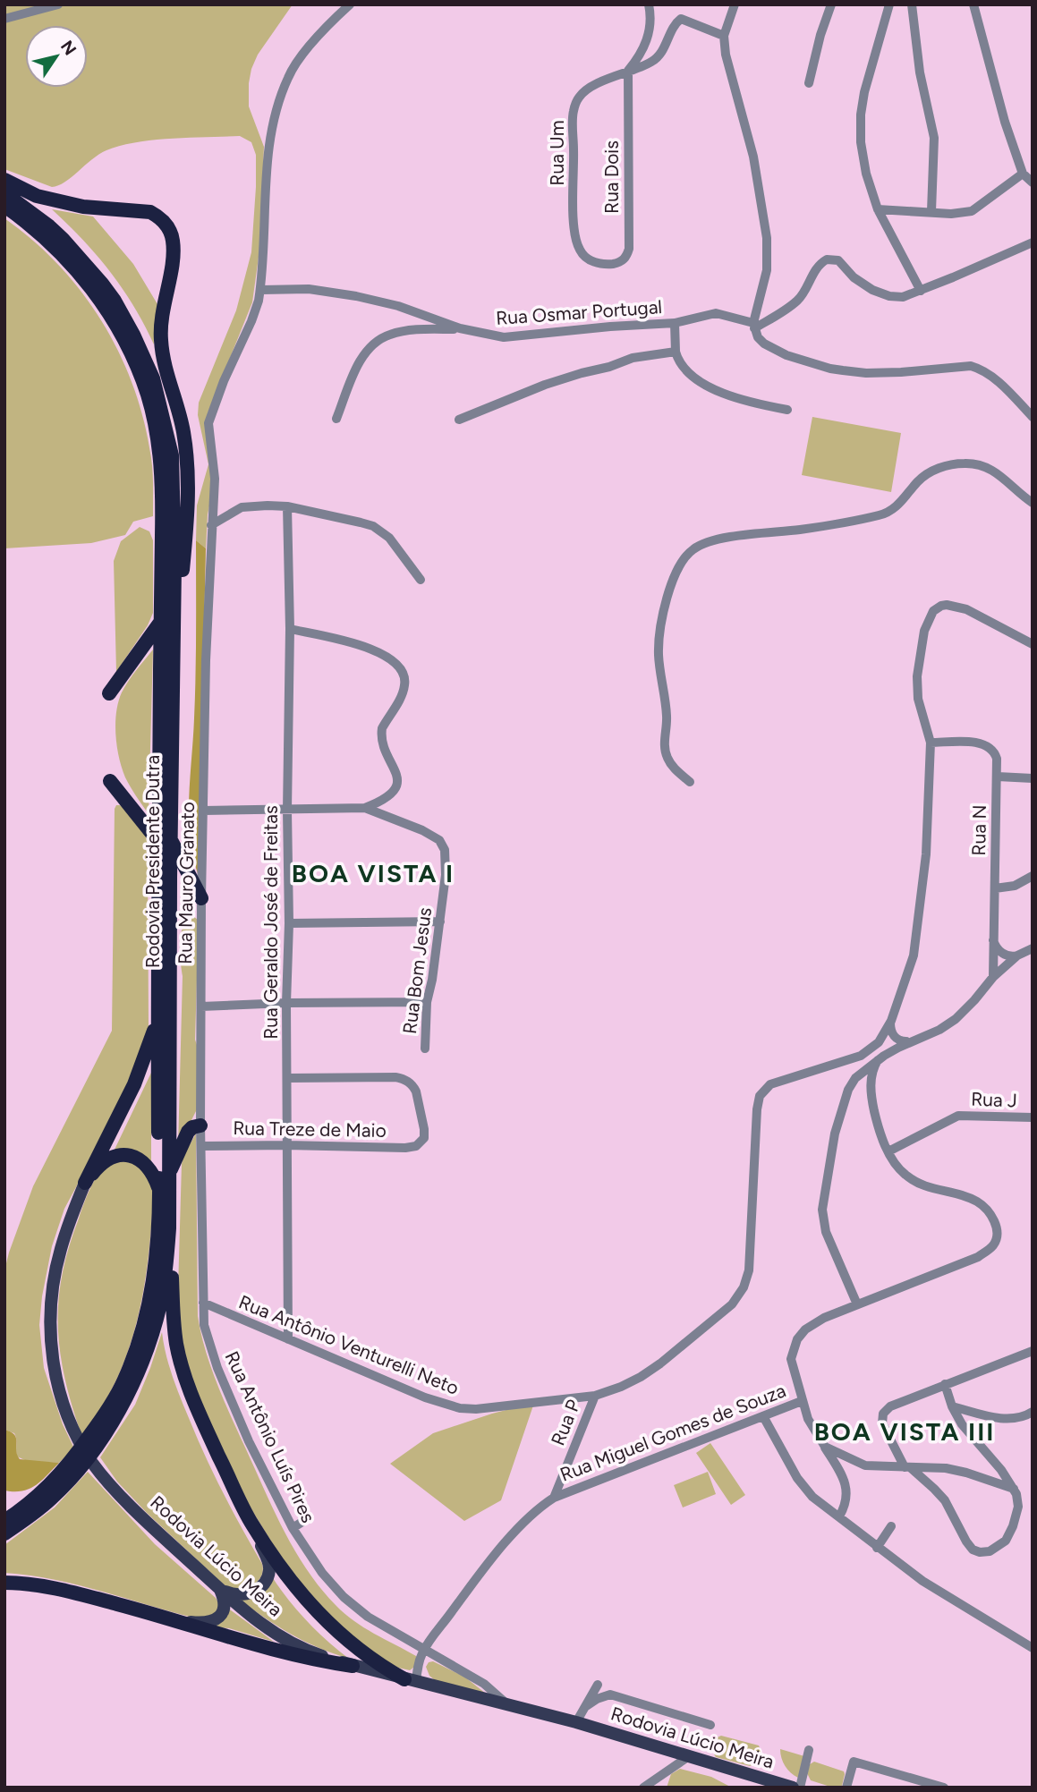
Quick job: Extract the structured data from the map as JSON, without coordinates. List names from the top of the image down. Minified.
{"streets":{"highway":["Rodovia Presidente Dutra"],"main road":["Rodovia Lúcio Meira"],"street":["Rua Um","Rua Dois","Rua Osmar Portugal","Rua N","Rua Mauro Granato","Rua Geraldo José de Freitas","Rua Bom Jesus","Rua J","Rua Treze de Maio","Rua Antônio Venturelli Neto","Rua P","Rua Miguel Gomes de Souza","Rua Antônio Luís Pires"]},"crossings":[["Rua Um","Rua Dois"],["Rua Osmar Portugal","Rua Mauro Granato"],["Rua Mauro Granato","Rua Bom Jesus"],["Rua Mauro Granato","Rua Treze de Maio"],["Rua Mauro Granato","Rua Antônio Venturelli Neto"],["Rua Mauro Granato","Rua Antônio Luís Pires"],["Rua Geraldo José de Freitas","Rua Bom Jesus"],["Rua Geraldo José de Freitas","Rua Treze de Maio"],["Rua Geraldo José de Freitas","Rua Antônio Venturelli Neto"],["Rua J","Rua Miguel Gomes de Souza"],["Rua Antônio Venturelli Neto","Rua P"],["Rua Antônio Venturelli Neto","Rua Miguel Gomes de Souza"],["Rua Antônio Venturelli Neto","Rua Antônio Luís Pires"],["Rua P","Rua Miguel Gomes de Souza"],["Rua Miguel Gomes de Souza","Rua Antônio Luís Pires"],["Rua Miguel Gomes de Souza","Rodovia Lúcio Meira"],["Rua Antônio Luís Pires","Rodovia Lúcio Meira"]],"districts":["BOA VISTA I","BOA VISTA III"],"north":"top right"}
